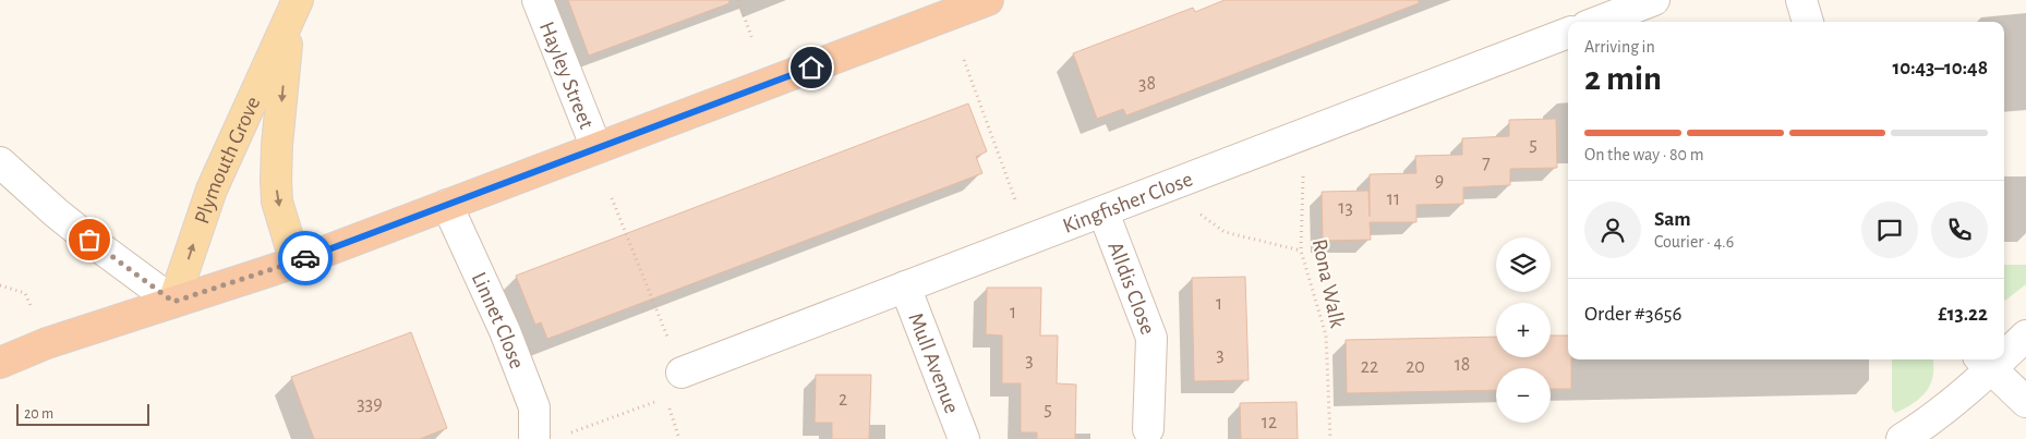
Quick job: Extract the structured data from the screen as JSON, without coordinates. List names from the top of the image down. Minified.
{"streets":{"main road":["Plymouth Grove"],"street":["Hayley Street","Kingfisher Close","Alldis Close","Linnet Close","Mull Avenue"],"path":["Rona Walk"]},"crossings":[["Kingfisher Close","Rona Walk"],["Kingfisher Close","Alldis Close"],["Kingfisher Close","Mull Avenue"]],"house_numbers":["38","5","7","9","11","13","1","1","3","3","18","22","20","2","339","5","12"],"scale_bar":"20 m","page":{"heading":["2 min","Arriving in","10:43–10:48"],"panel":["Sam","Courier · 4.6","Order #3656","£13.22"],"bar":"On the way · 80 m","map_buttons":["+","−"],"scale":"20 m"}}
